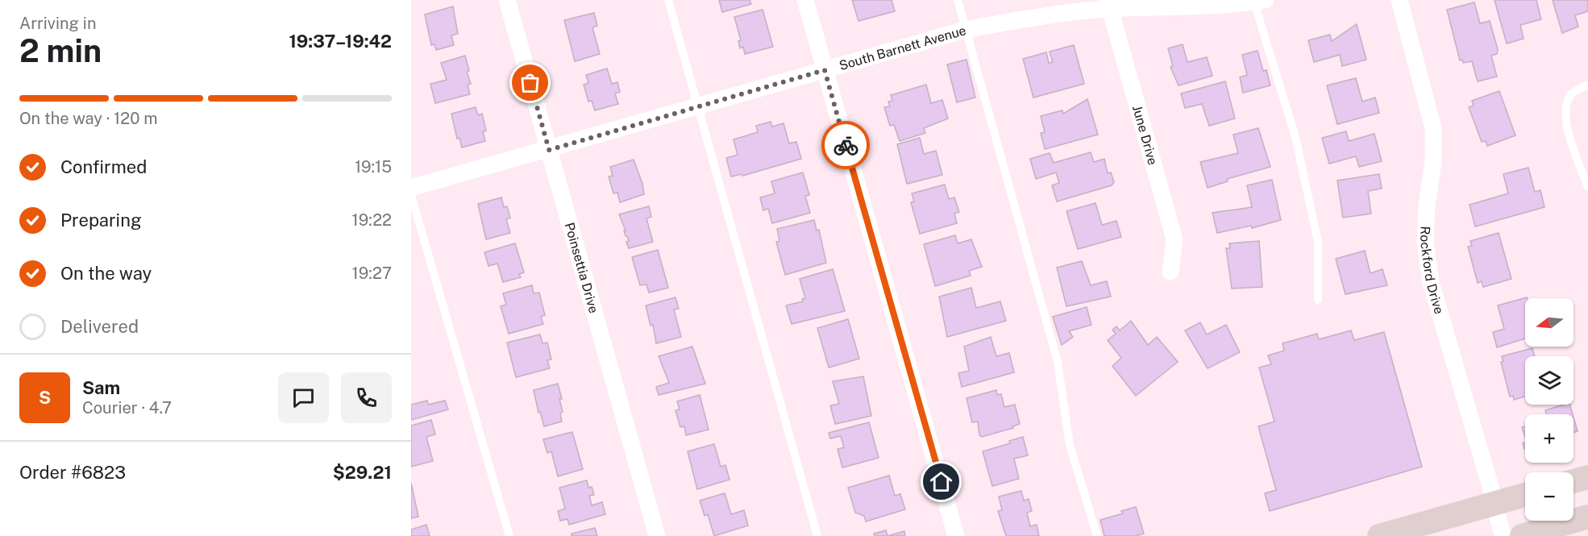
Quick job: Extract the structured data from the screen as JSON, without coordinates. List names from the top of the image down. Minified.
{"streets":{"street":["South Barnett Avenue","June Drive","Poinsettia Drive","Rockford Drive"]},"crossings":[["South Barnett Avenue","June Drive"],["South Barnett Avenue","Poinsettia Drive"]],"north":"left","page":{"heading":["2 min","Arriving in","19:37–19:42"],"panel":["Sam","Courier · 4.7","Order #6823","$29.21"],"bar":"On the way · 120 m","list":[["Confirmed","19:15"],["Preparing","19:22"],["On the way","19:27"],"Delivered"],"map_buttons":["+","−"],"round":"S"}}
